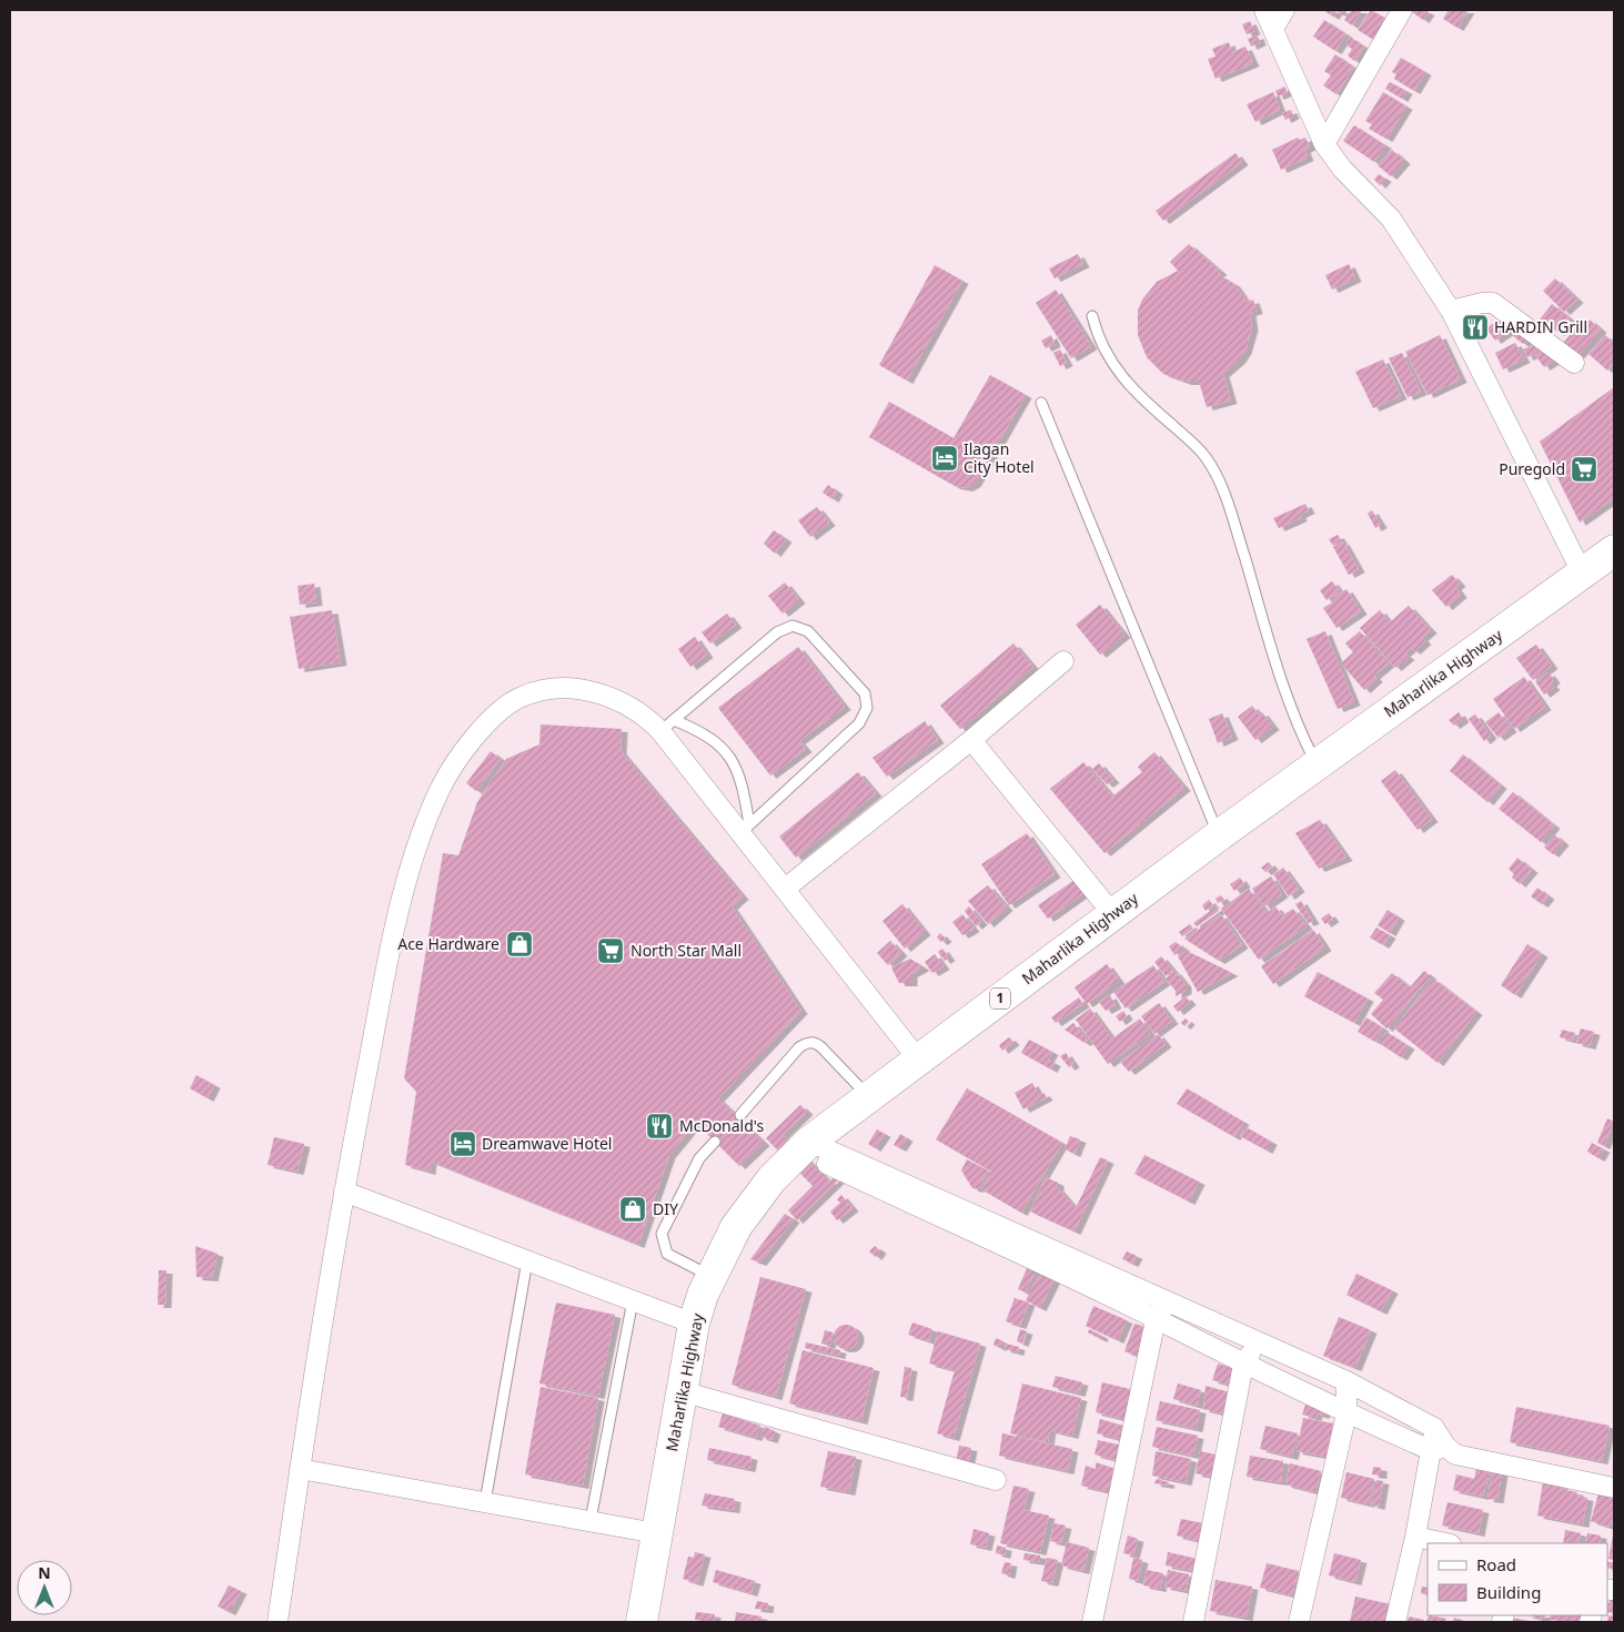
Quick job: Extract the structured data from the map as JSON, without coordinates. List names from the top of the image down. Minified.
{"streets":{"highway":["Maharlika Highway","1"]},"places":{"restaurant":["HARDIN Grill","McDonald's"],"hotel":["Ilagan City Hotel","Dreamwave Hotel"],"supermarket":["Puregold","North Star Mall"],"shop":["Ace Hardware","DIY"]},"legend":["Road","Building"],"north":"top"}
